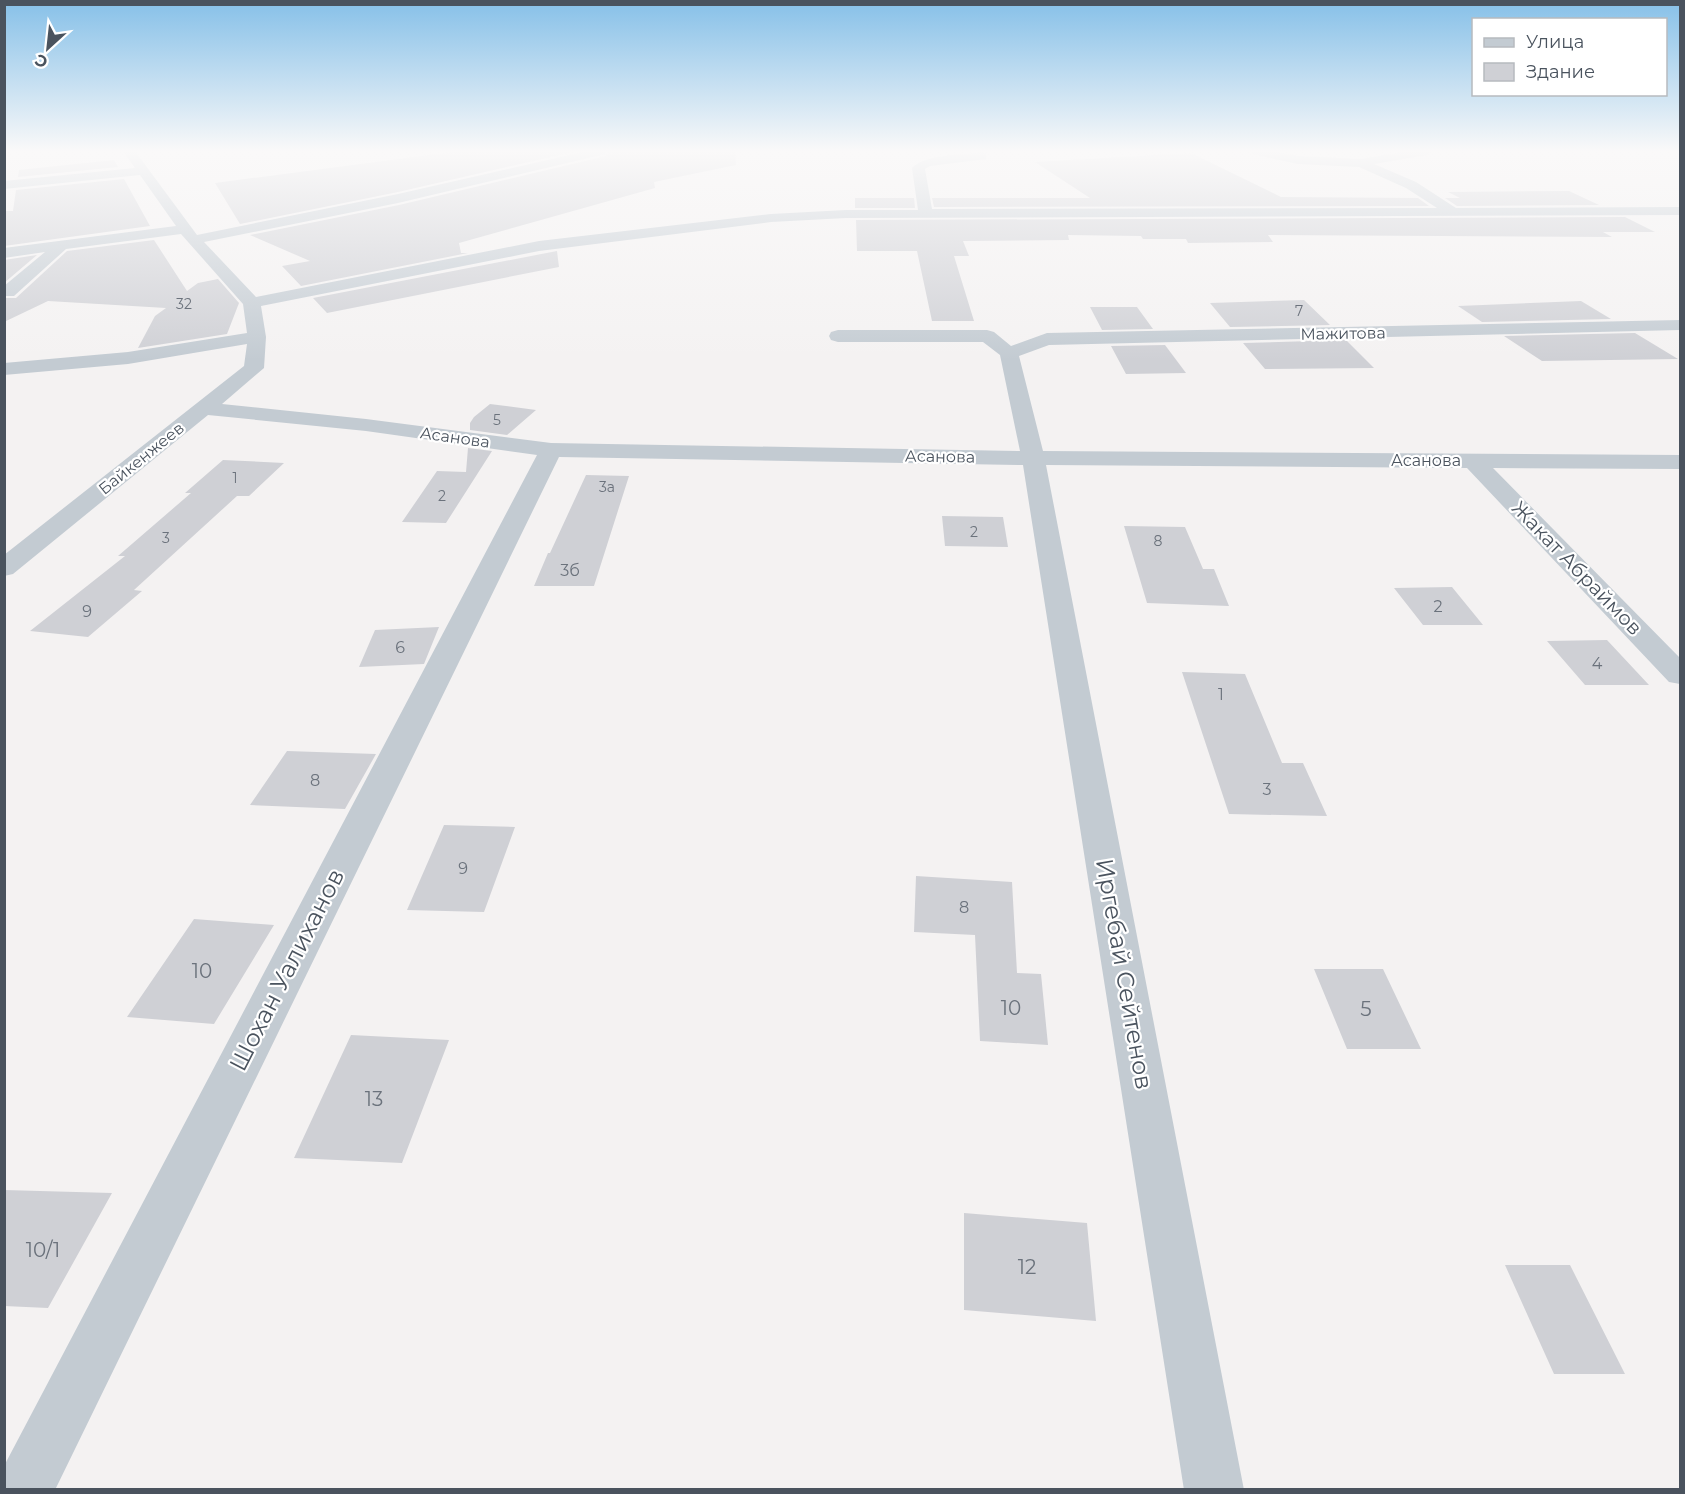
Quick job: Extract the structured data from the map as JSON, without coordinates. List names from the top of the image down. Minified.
{"streets":{"street":["Мажитова","Асанова","Байкенжеев","Жакат Абраймов","Шохан Уалиханов","Иргебай Сейтенов"]},"crossings":[["Асанова","Байкенжеев"],["Асанова","Жакат Абраймов"],["Асанова","Шохан Уалиханов"],["Асанова","Иргебай Сейтенов"]],"house_numbers":["32","7","5","1","3а","2","2","3","8","3б","2","9","6","4","1","8","3","9","8","10","10","5","13","10/1","12"],"legend":["Улица","Здание"],"north":"bottom left"}
